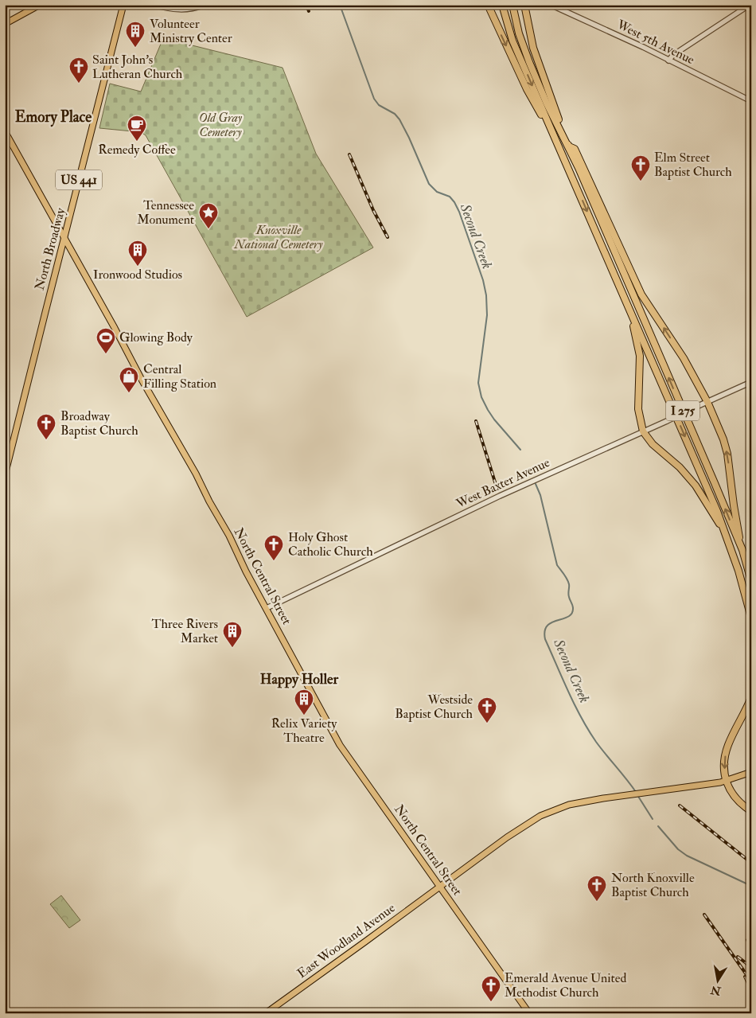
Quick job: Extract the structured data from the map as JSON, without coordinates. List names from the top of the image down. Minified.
{"streets":{"highway":["I 275"],"main road":["US 441","North Broadway","North Central Street","East Woodland Avenue"],"street":["West 5th Avenue","West Baxter Avenue"]},"crossings":[["North Broadway","North Central Street"],["West Baxter Avenue","North Central Street"],["North Central Street","East Woodland Avenue"]],"districts":["Emory Place","Happy Holler"],"water":["Second Creek"],"parks":["Old Gray Cemetery","Knoxville National Cemetery"],"places":{"building":["Volunteer Ministry Center","Ironwood Studios","Three Rivers Market","Relix Variety Theatre"],"church":["Saint John's Lutheran Church","Elm Street Baptist Church","Broadway Baptist Church","Holy Ghost Catholic Church","Westside Baptist Church","North Knoxville Baptist Church","Emerald Avenue United Methodist Church"],"cafe":["Remedy Coffee"],"place":["Tennessee Monument"],"sports":["Glowing Body"],"shop":["Central Filling Station"]},"north":"bottom"}
